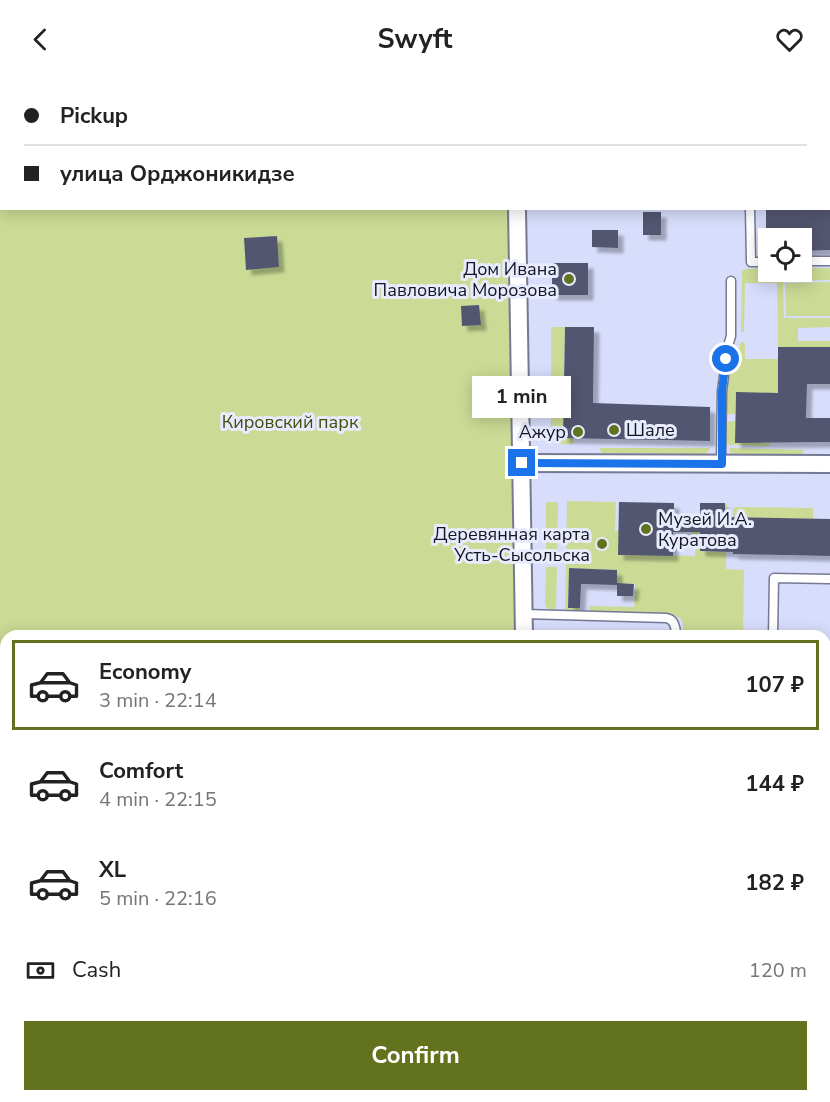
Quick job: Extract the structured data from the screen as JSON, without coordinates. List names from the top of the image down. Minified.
{"parks":["Кировский парк"],"places":["Дом Ивана Павловича Морозова","Шале","Ажур","Музей И.А. Куратова","Деревянная карта Усть-Сысольска"],"page":{"header":"Swyft","banner":["Pickup","улица Орджоникидзе"],"bubble":"1 min","list":[{"name":"Economy","note":"3 min · 22:14","value":"107 ₽"},{"name":"Comfort","note":"4 min · 22:15","value":"144 ₽"},{"name":"XL","note":"5 min · 22:16","value":"182 ₽"}],"pay":["Cash","120 m"],"buttons":"Confirm"}}
